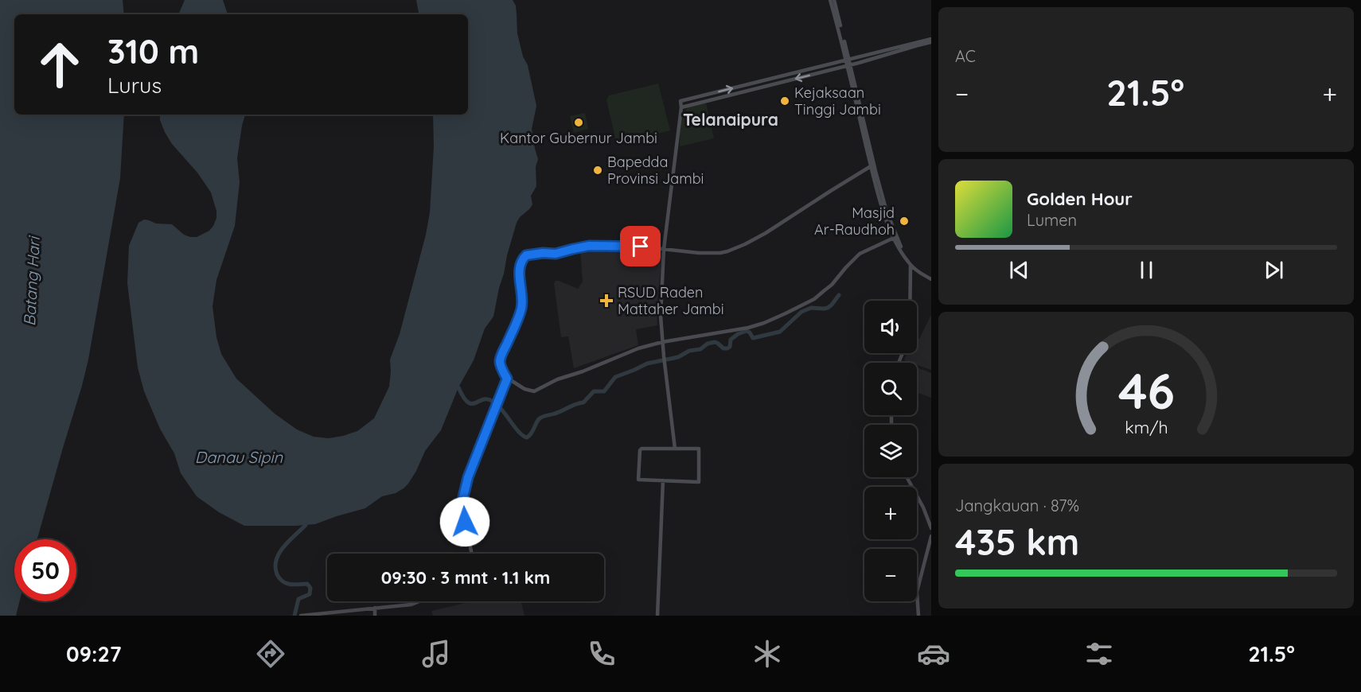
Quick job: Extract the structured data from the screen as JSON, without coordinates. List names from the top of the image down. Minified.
{"districts":["Telanaipura"],"water":["Batang Hari","Danau Sipin"],"places":{"other":["Kejaksaan Tinggi Jambi","Kantor Gubernur Jambi","Bapedda Provinsi Jambi","Masjid Ar-Raudhoh"],"health":["RSUD Raden Mattaher Jambi"]},"page":{"tile":["AC",["Jangkauan · 87%","435 km"]],"turn":["310 m","Lurus"],"heat":["−","21.5°","+"],"song":["Golden Hour","Lumen"],"map_buttons":["+","−"],"limit":"50","trip":"09:30 · 3 mnt · 1.1 km","tabs":["09:27","21.5°"],"gauge":["46","km/h"]}}
